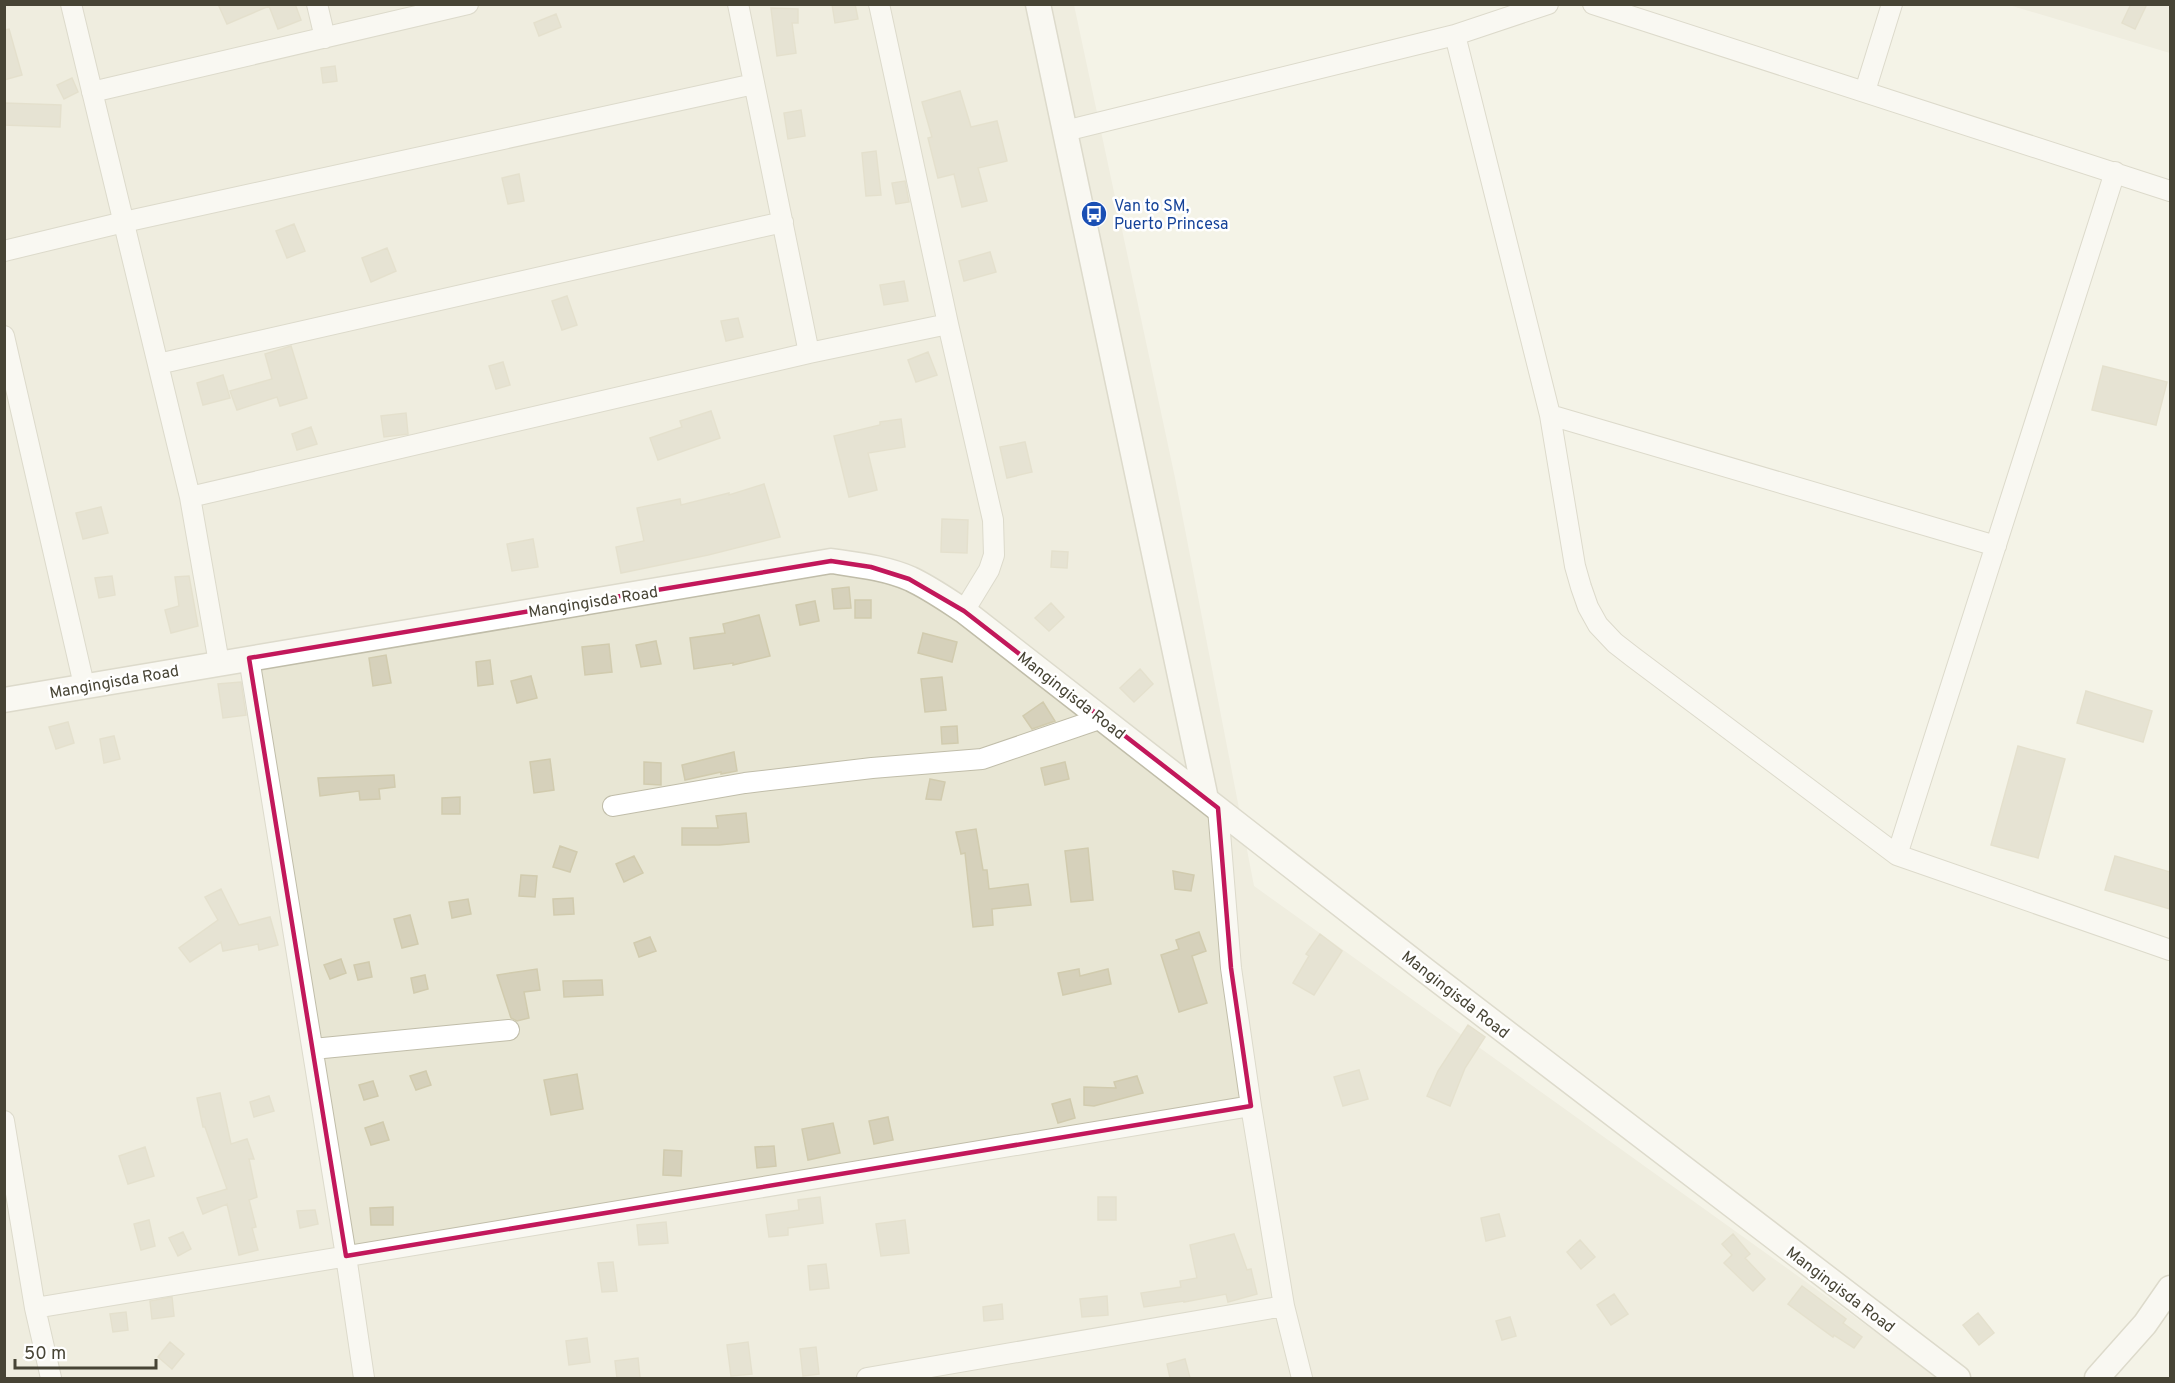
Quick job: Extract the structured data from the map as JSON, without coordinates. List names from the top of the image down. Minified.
{"streets":{"street":["Mangingisda Road"]},"places":{"bus stop":["Van to SM, Puerto Princesa"]},"scale_bar":"50 m"}
